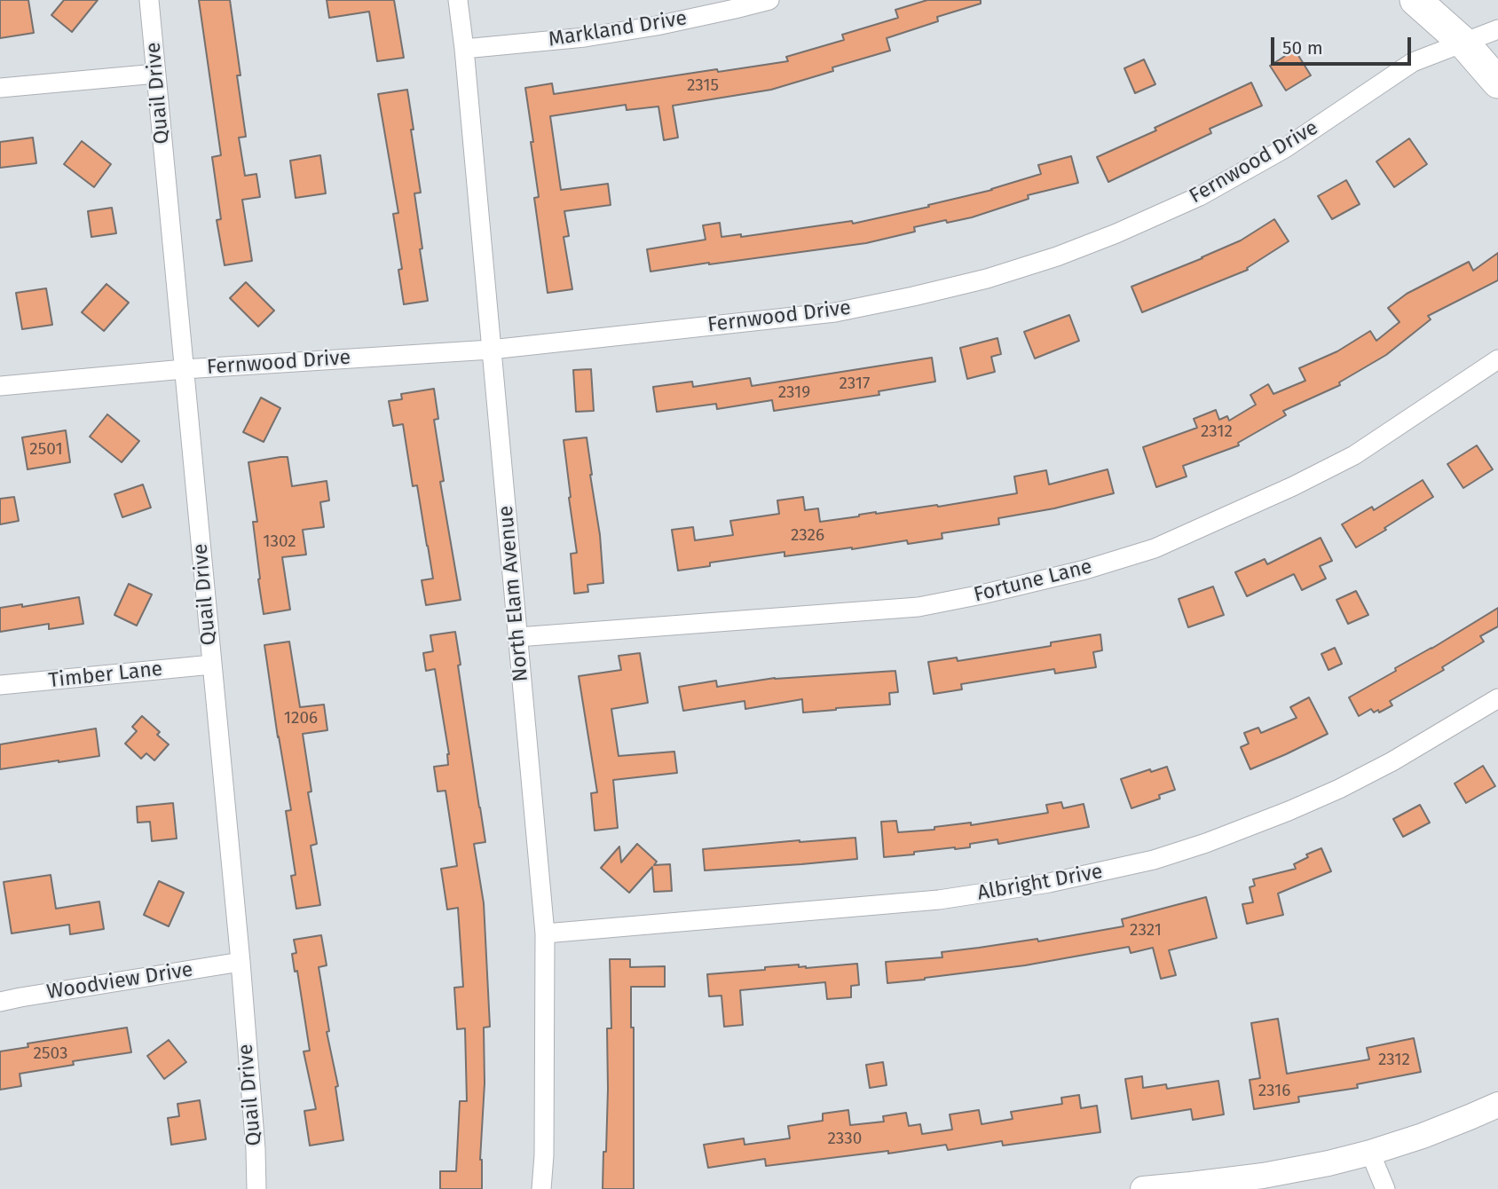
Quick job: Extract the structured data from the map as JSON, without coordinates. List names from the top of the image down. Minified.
{"streets":{"street":["Markland Drive","Quail Drive","Fernwood Drive","Fortune Lane","North Elam Avenue","Timber Lane","Albright Drive","Woodview Drive"]},"crossings":[["Markland Drive","North Elam Avenue"],["Quail Drive","Fernwood Drive"],["Quail Drive","Timber Lane"],["Quail Drive","Woodview Drive"],["Fernwood Drive","North Elam Avenue"],["Fortune Lane","North Elam Avenue"],["North Elam Avenue","Albright Drive"]],"house_numbers":["2315","2317","2319","2312","2501","2326","1302","1206","2321","2503","2312","2316","2330"],"scale_bar":"50 m"}
